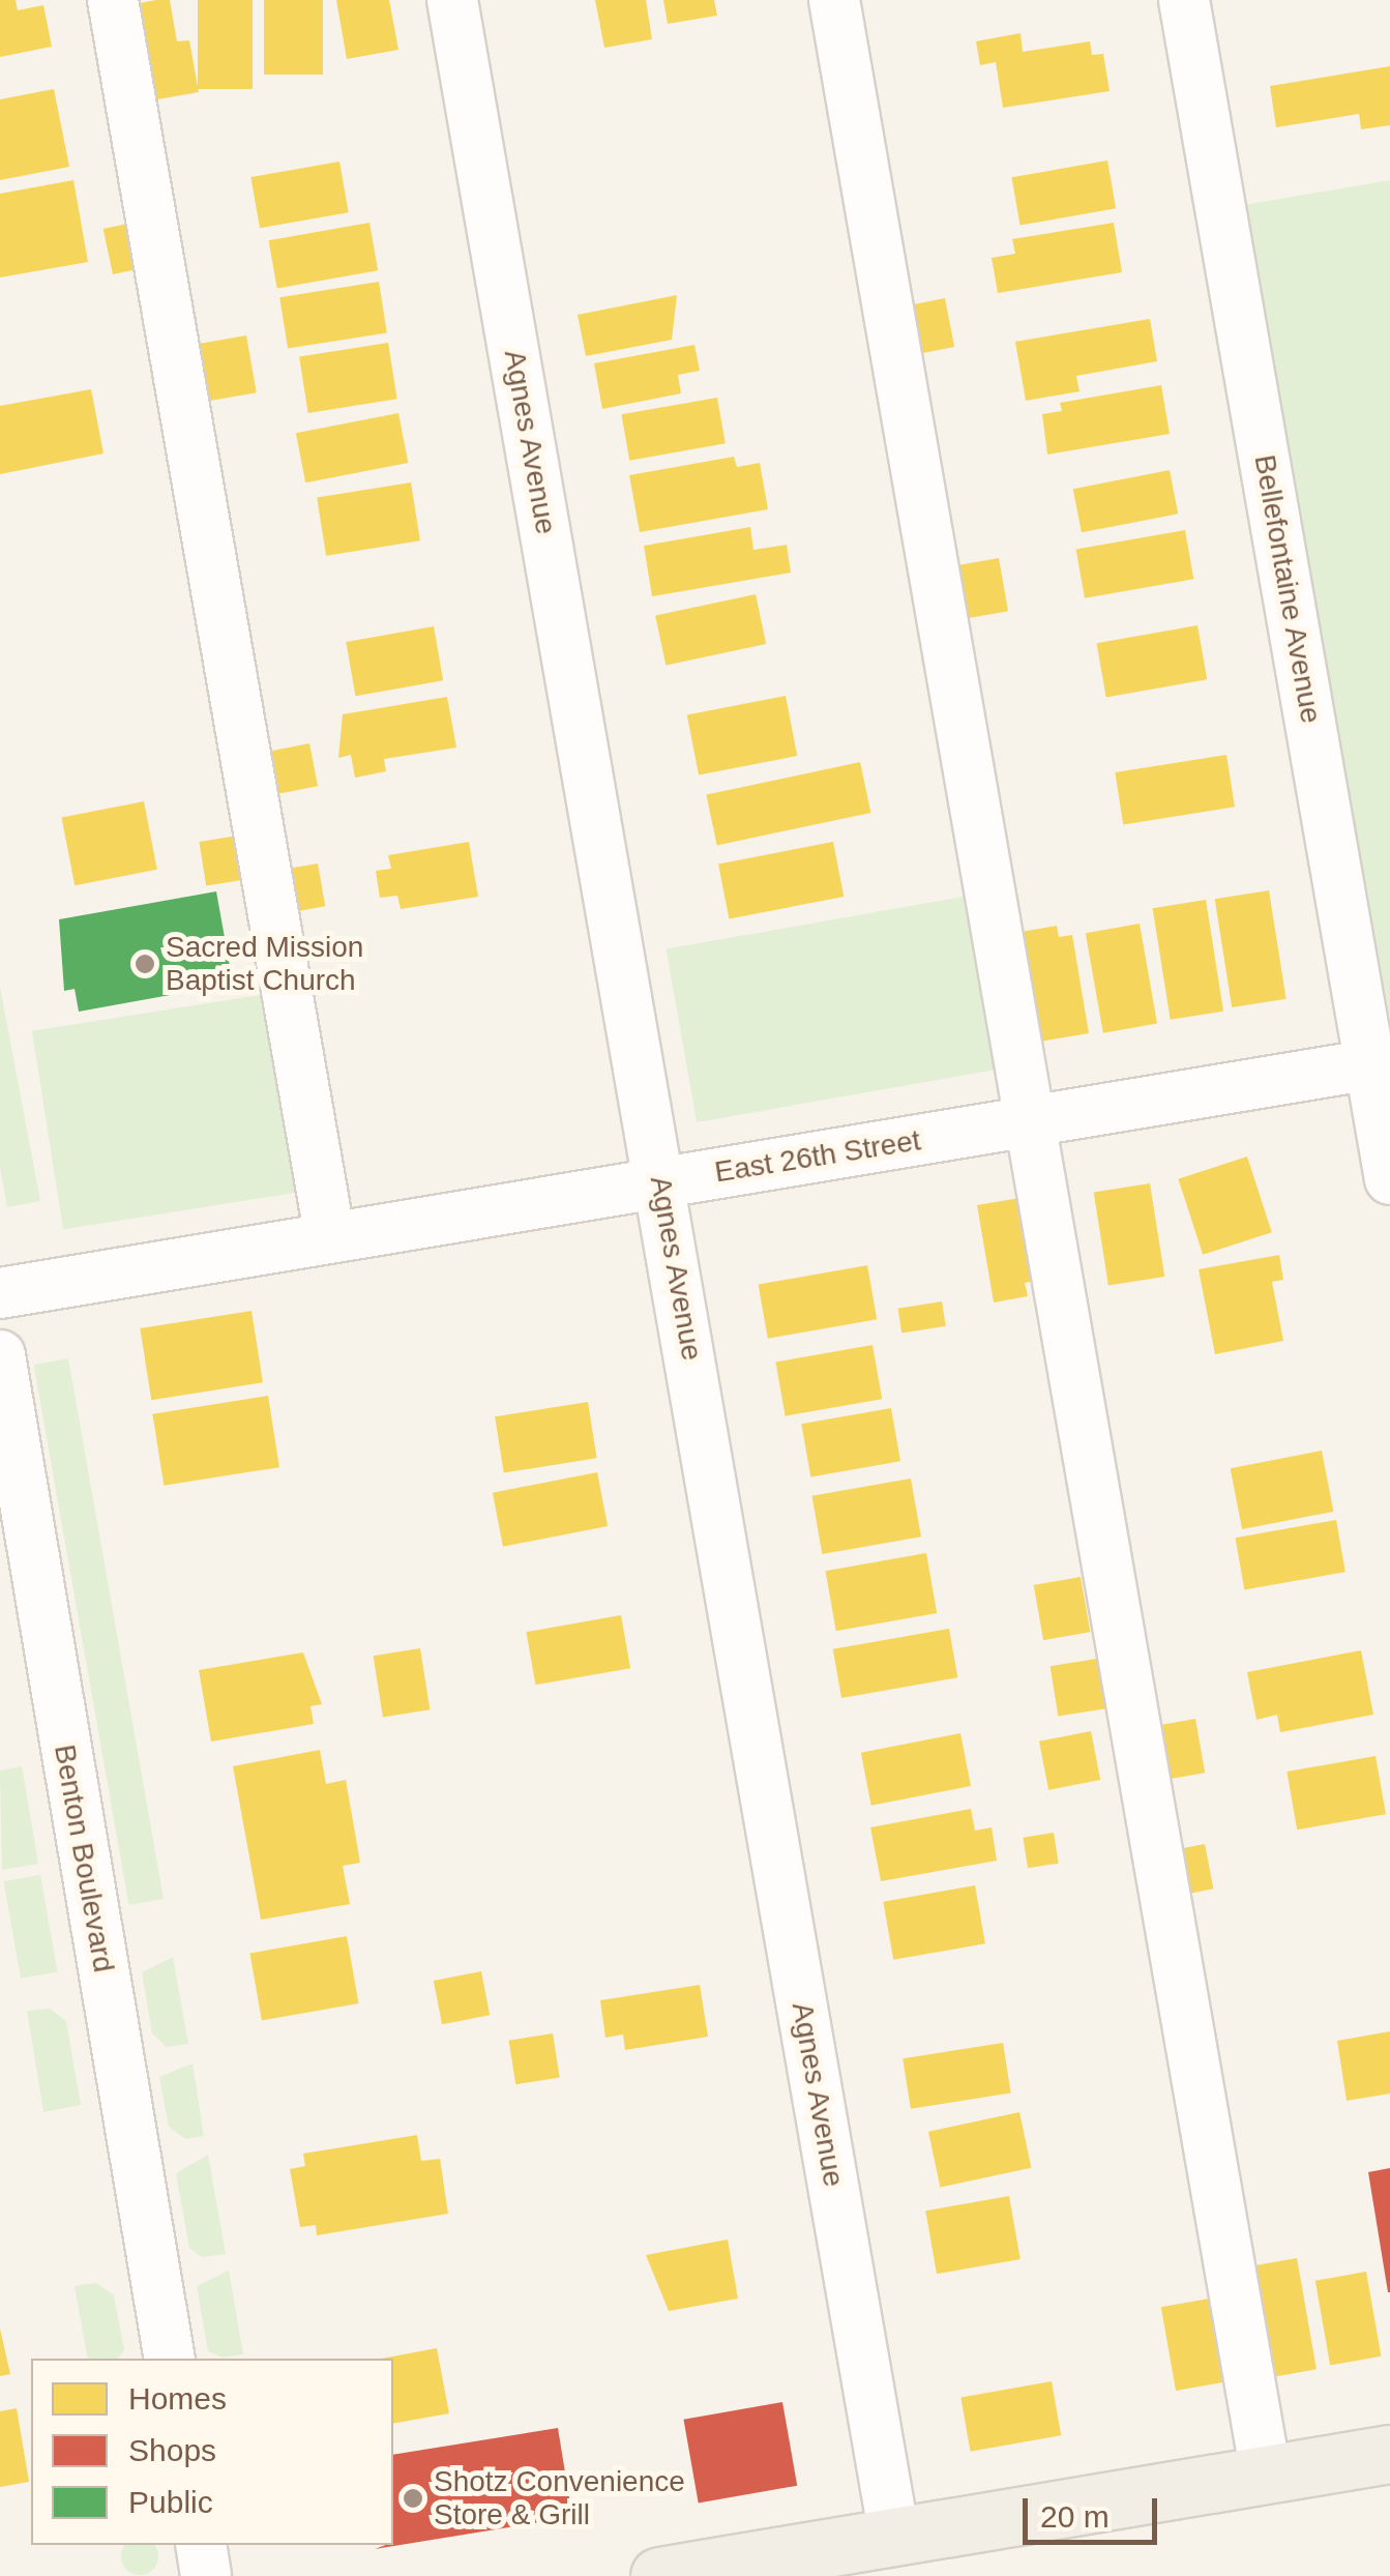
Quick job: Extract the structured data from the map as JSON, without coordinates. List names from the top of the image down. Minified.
{"streets":{"street":["Agnes Avenue","Bellefontaine Avenue","East 26th Street","Benton Boulevard"]},"crossings":[["Agnes Avenue","East 26th Street"],["Bellefontaine Avenue","East 26th Street"]],"places":["Sacred Mission Baptist Church","Shotz Convenience Store & Grill"],"legend":["Homes","Shops","Public"],"scale_bar":"20 m"}
